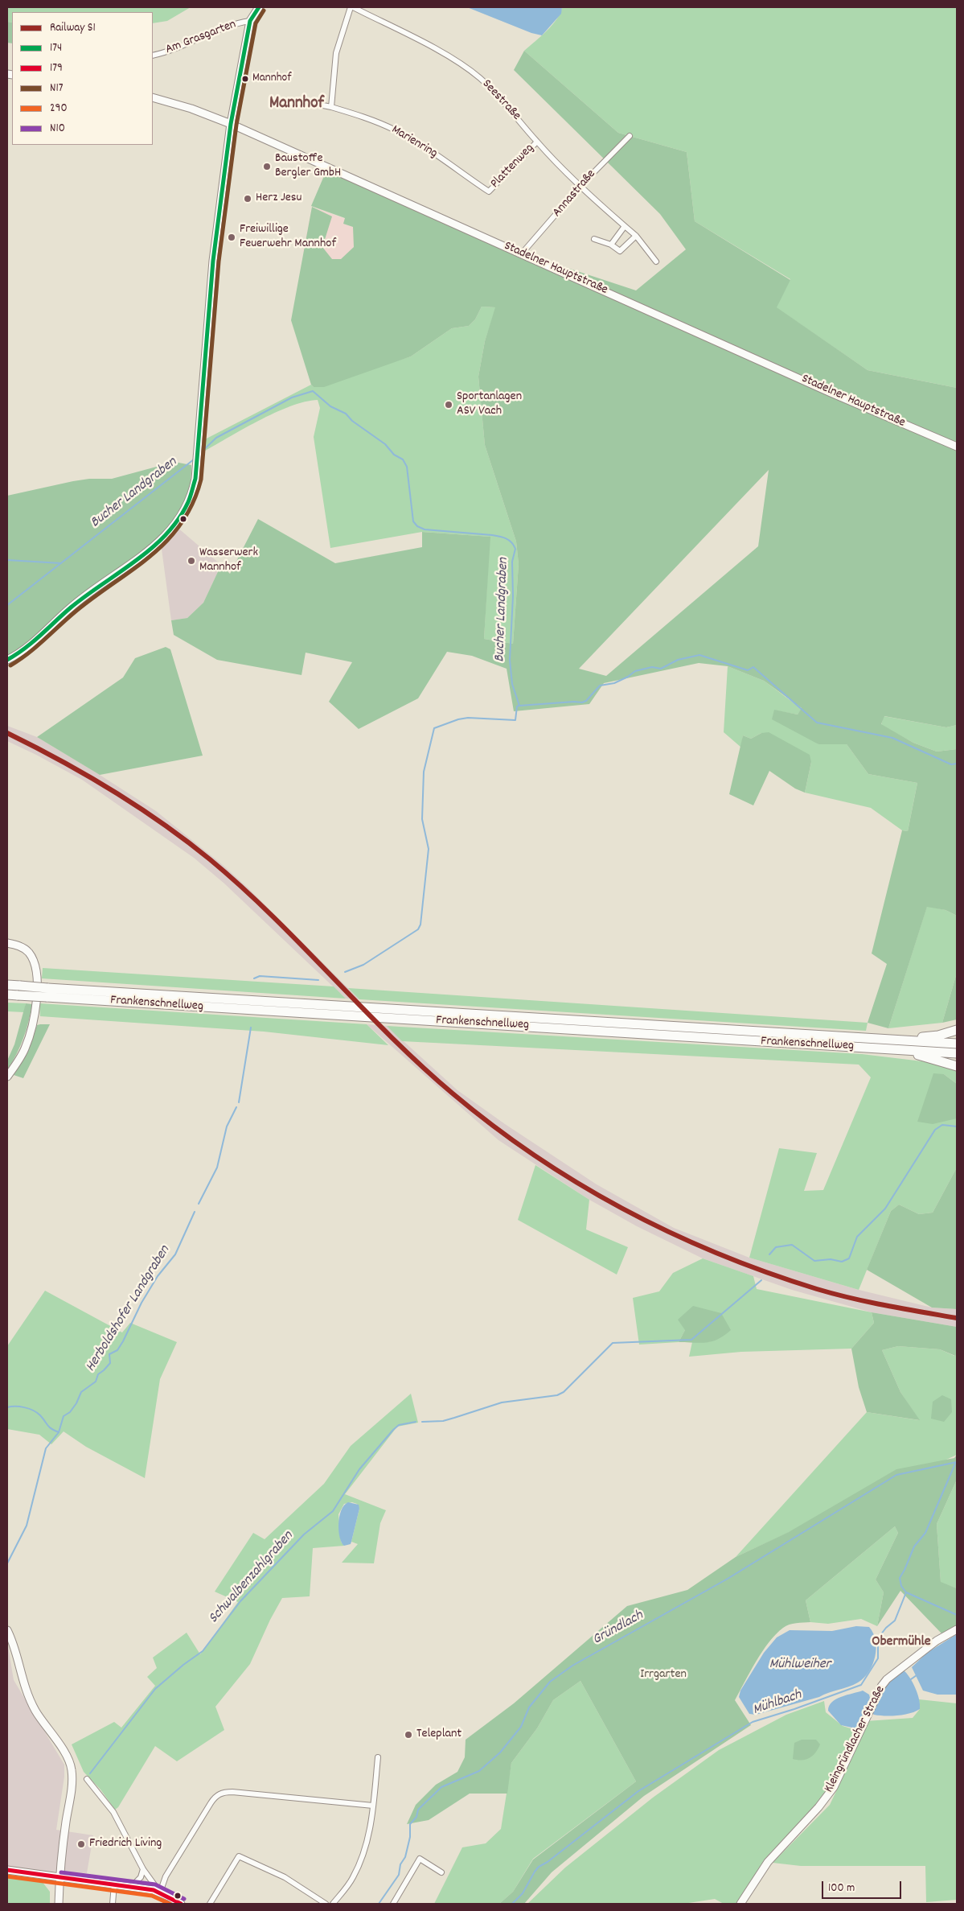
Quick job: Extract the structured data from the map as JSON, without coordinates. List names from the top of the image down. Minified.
{"streets":{"highway":["Frankenschnellweg"],"main road":["Stadelner Hauptstraße","Kleingründlacher Straße"],"street":["Am Grasgarten","Seestraße","Marienring","Plattenweg","Annastraße"]},"crossings":[["Seestraße","Plattenweg"],["Seestraße","Annastraße"],["Marienring","Plattenweg"],["Annastraße","Stadelner Hauptstraße"]],"districts":["Mannhof","Obermühle"],"water":["Bucher Landgraben","Herboldshofer Landgraben","Schwalbenzahlgraben","Gründlach","Mühlweiher","Mühlbach"],"parks":["Irrgarten"],"places":["Mannhof","Baustoffe Bergler GmbH","Herz Jesu","Freiwillige Feuerwehr Mannhof","Sportanlagen ASV Vach","Wasserwerk Mannhof","Teleplant","Friedrich Living"],"lines":["transit line 174","transit line N17","rail line S1","transit line 179","transit line N10","transit line 290"],"legend":["Railway S1","174","179","N17","290","N10"],"scale_bar":"100 m"}
